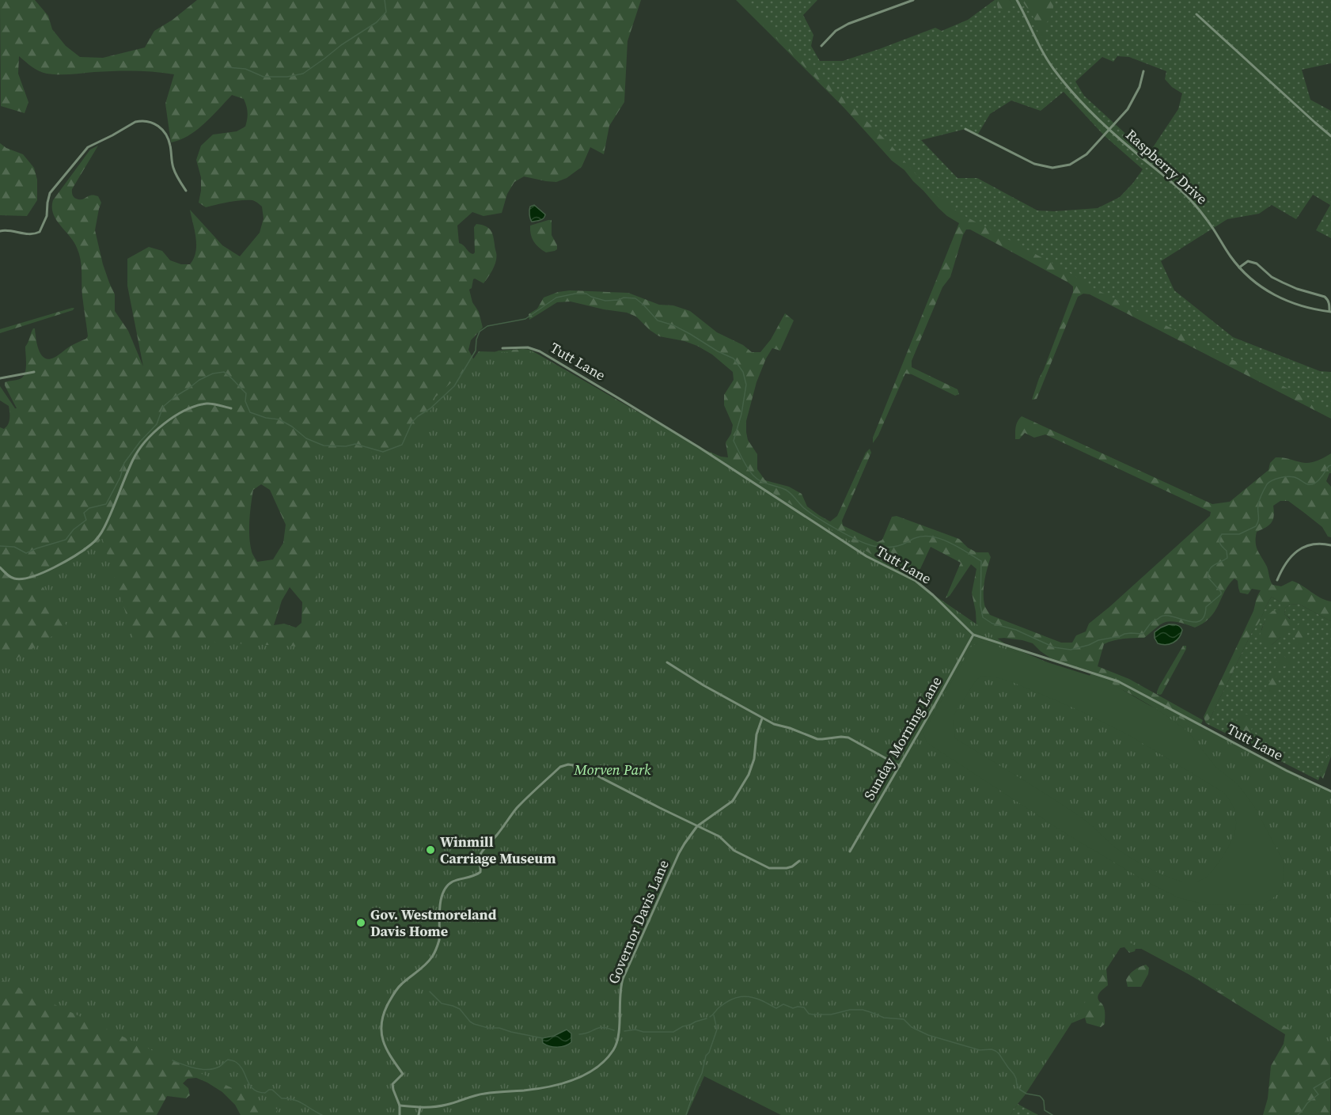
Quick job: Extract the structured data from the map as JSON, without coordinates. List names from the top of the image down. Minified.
{"streets":{"street":["Raspberry Drive","Tutt Lane","Sunday Morning Lane","Governor Davis Lane"]},"crossings":[["Tutt Lane","Sunday Morning Lane"]],"parks":["Morven Park"],"places":["Winmill Carriage Museum","Gov. Westmoreland Davis Home"]}
